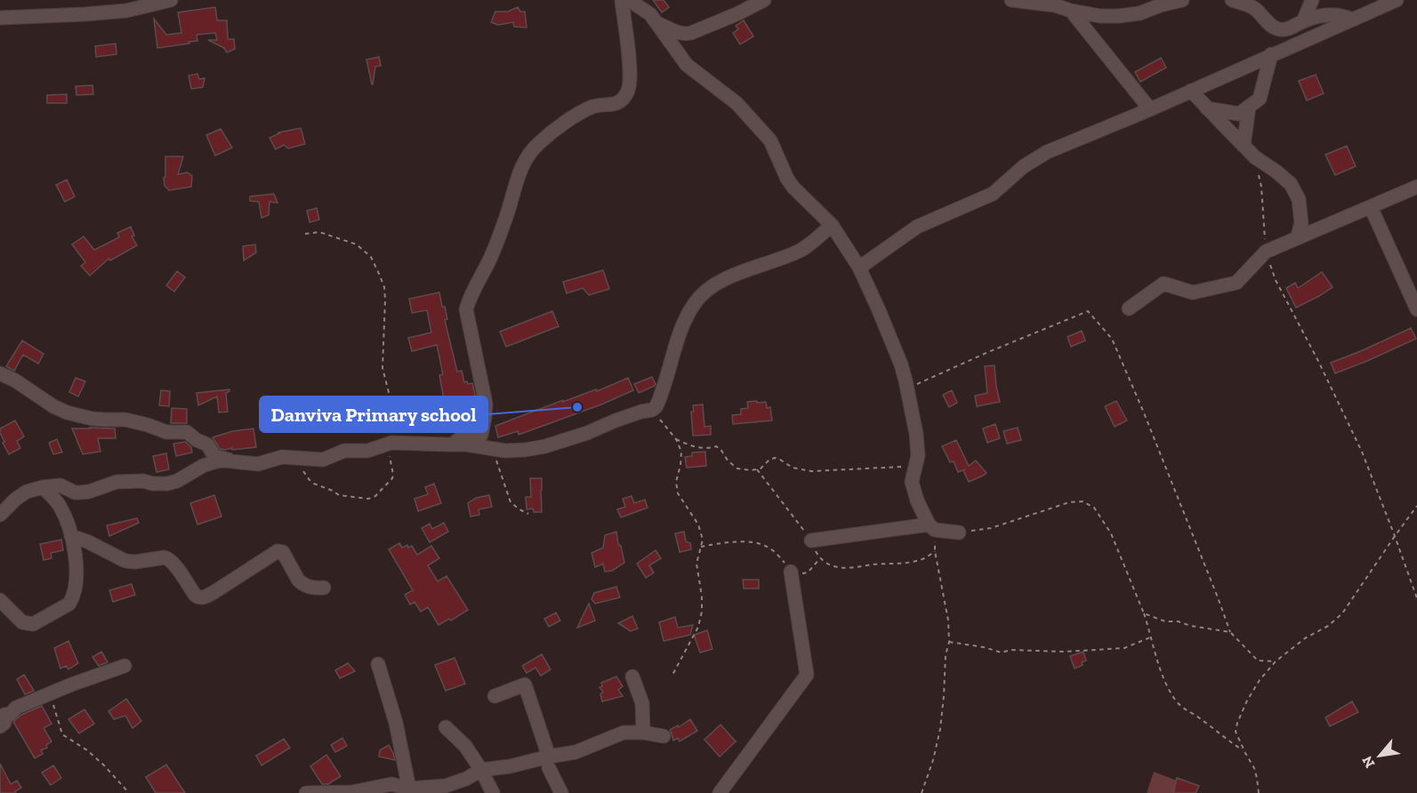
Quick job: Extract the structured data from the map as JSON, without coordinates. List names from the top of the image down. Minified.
{"places":["Danviva Primary school"],"north":"bottom left"}
